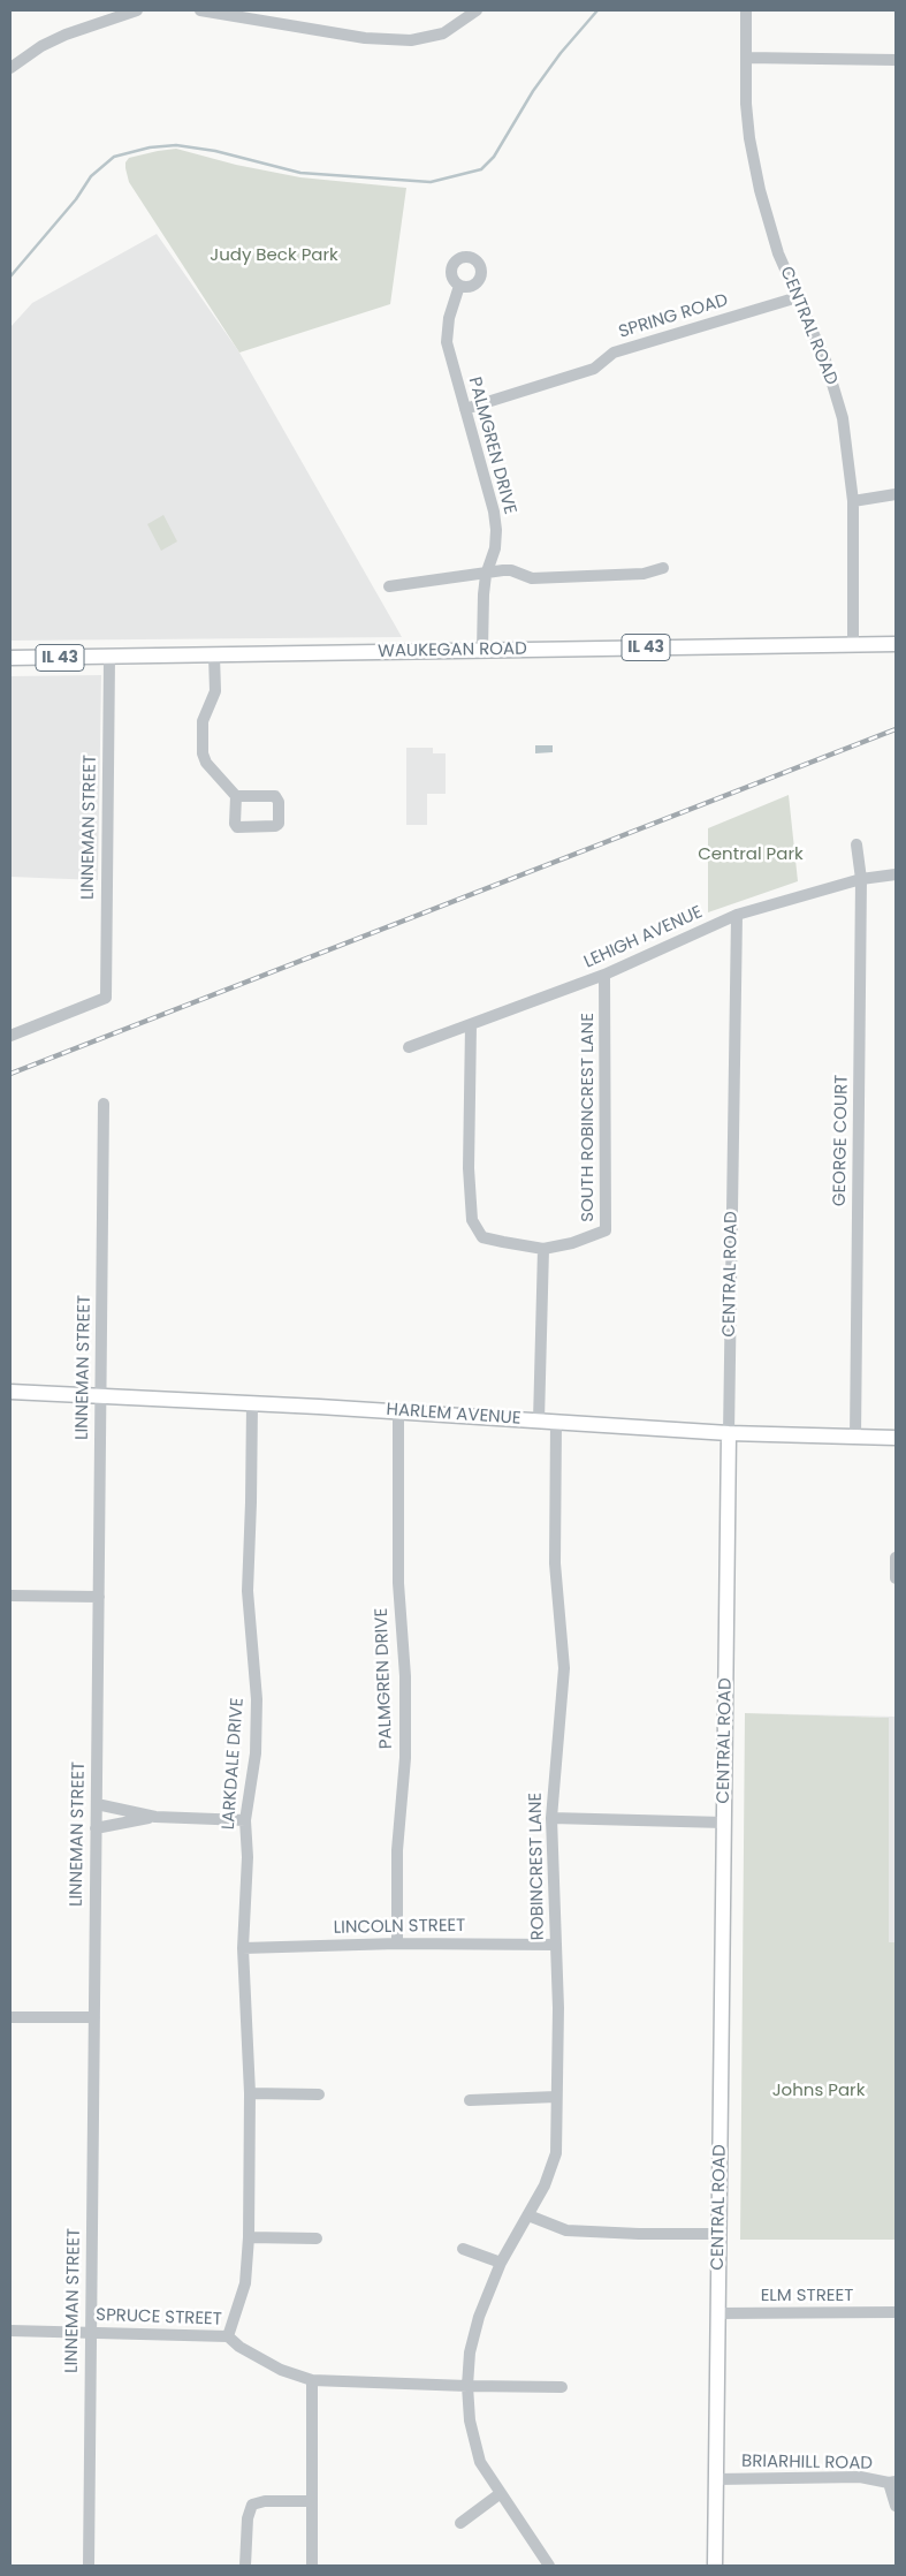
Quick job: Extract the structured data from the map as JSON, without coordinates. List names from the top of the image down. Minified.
{"streets":{"main road":["CENTRAL ROAD","IL 43","WAUKEGAN ROAD","HARLEM AVENUE"],"street":["SPRING ROAD","PALMGREN DRIVE","LINNEMAN STREET","LEHIGH AVENUE","SOUTH ROBINCREST LANE","GEORGE COURT","LARKDALE DRIVE","ROBINCREST LANE","LINCOLN STREET","ELM STREET","SPRUCE STREET","BRIARHILL ROAD"]},"crossings":[["SPRING ROAD","CENTRAL ROAD"],["SPRING ROAD","PALMGREN DRIVE"],["CENTRAL ROAD","WAUKEGAN ROAD"],["CENTRAL ROAD","LEHIGH AVENUE"],["CENTRAL ROAD","HARLEM AVENUE"],["CENTRAL ROAD","ELM STREET"],["CENTRAL ROAD","BRIARHILL ROAD"],["PALMGREN DRIVE","WAUKEGAN ROAD"],["PALMGREN DRIVE","HARLEM AVENUE"],["PALMGREN DRIVE","LINCOLN STREET"],["WAUKEGAN ROAD","LINNEMAN STREET"],["LINNEMAN STREET","HARLEM AVENUE"],["LINNEMAN STREET","SPRUCE STREET"],["LEHIGH AVENUE","SOUTH ROBINCREST LANE"],["LEHIGH AVENUE","GEORGE COURT"],["GEORGE COURT","HARLEM AVENUE"],["HARLEM AVENUE","LARKDALE DRIVE"],["HARLEM AVENUE","ROBINCREST LANE"],["LARKDALE DRIVE","LINCOLN STREET"],["LARKDALE DRIVE","SPRUCE STREET"],["ROBINCREST LANE","LINCOLN STREET"],["ROBINCREST LANE","SPRUCE STREET"]],"parks":["Judy Beck Park","Central Park","Johns Park"]}
